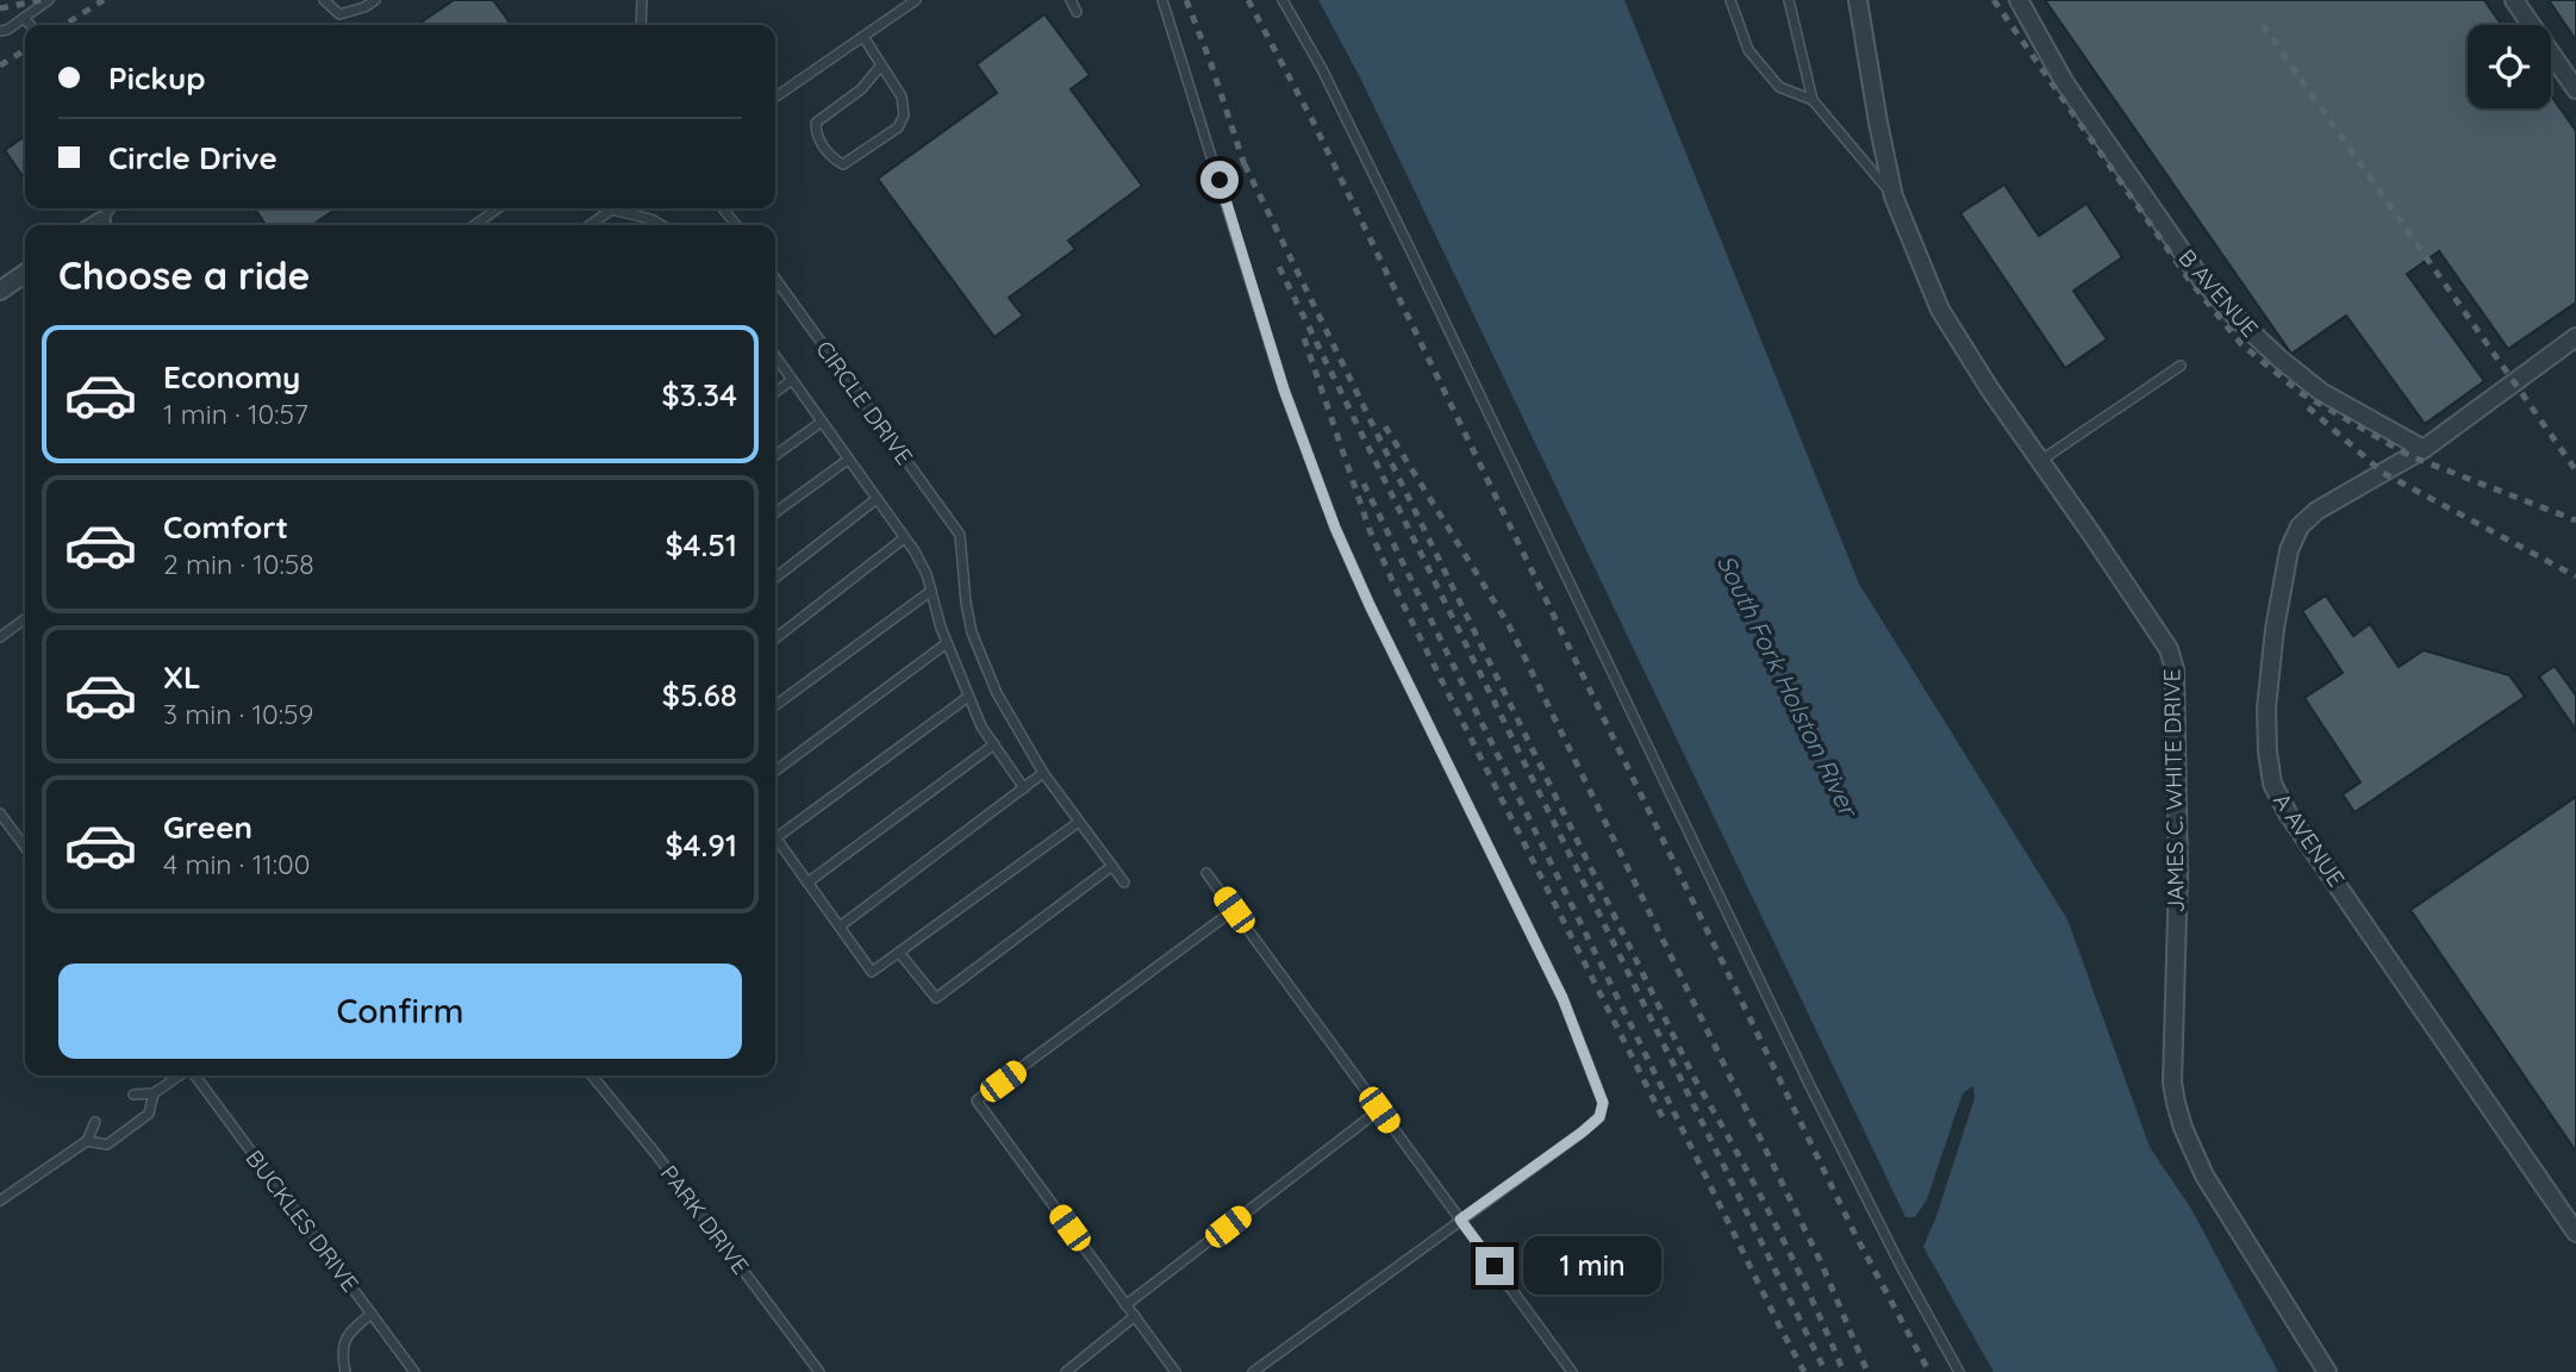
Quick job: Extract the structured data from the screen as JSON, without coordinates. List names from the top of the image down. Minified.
{"streets":{"street":["B AVENUE","JAMES C. WHITE DRIVE","A AVENUE"],"lane":["CIRCLE DRIVE","PARK DRIVE","BUCKLES DRIVE"]},"crossings":[["B AVENUE","A AVENUE"]],"water":["South Fork Holston River"],"page":{"banner":["Pickup","Circle Drive"],"heading":"Choose a ride","list":[{"name":"Economy","note":"1 min · 10:57","value":"$3.34"},{"name":"Comfort","note":"2 min · 10:58","value":"$4.51"},{"name":"XL","note":"3 min · 10:59","value":"$5.68"},{"name":"Green","note":"4 min · 11:00","value":"$4.91"}],"buttons":"Confirm","bubble":"1 min"}}
